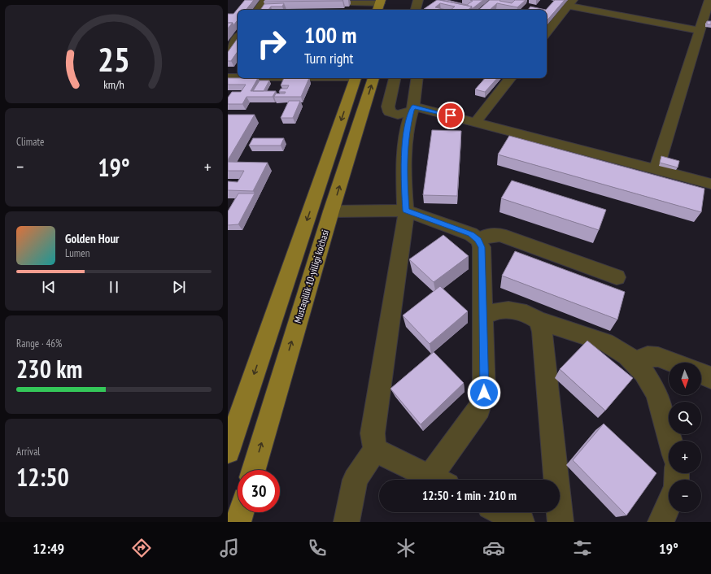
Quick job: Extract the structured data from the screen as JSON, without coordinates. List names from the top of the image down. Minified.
{"streets":{"main road":["Mustaqillik 10-yilligi ko'chasi"]},"north":"bottom","page":{"turn":["100 m","Turn right"],"tile":["Climate",["Range · 46%","230 km"],["Arrival","12:50"]],"heat":["−","19°","+"],"song":["Golden Hour","Lumen"],"map_buttons":["+","−"],"limit":"30","trip":"12:50 · 1 min · 210 m","tabs":["12:49","19°"],"gauge":["25","km/h"]}}
